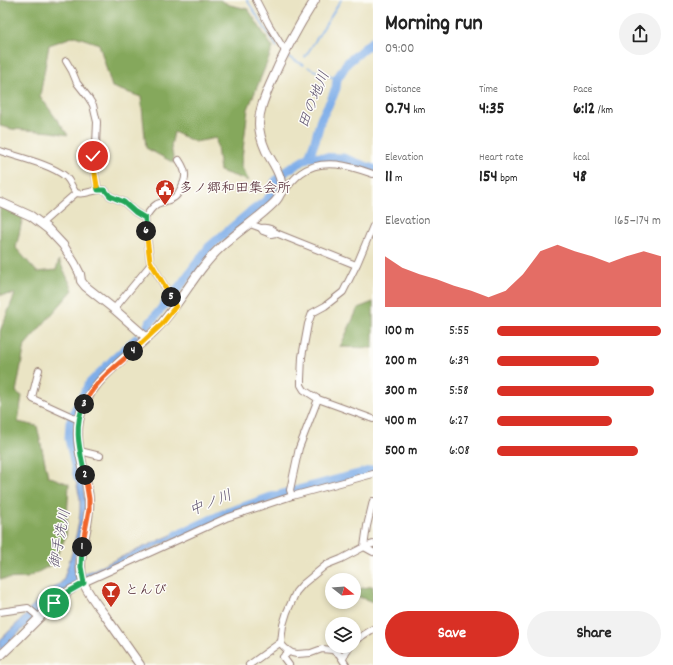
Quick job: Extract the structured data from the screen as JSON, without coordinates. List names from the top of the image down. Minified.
{"water":["田の地川","中ノ川","御手洗川"],"places":{"public building":["多ノ郷和田集会所"],"bar":["とんび"]},"north":"right","page":{"heading":["Morning run","09:00"],"stats":[["Distance","0.74 km"],["Time","4:35"],["Pace","6:12 /km"],["Elevation","11 m"],["Heart rate","154 bpm"],["kcal","48"]],"chart":["Elevation","165–174 m"],"pins":["6","5","4","3","2","1"],"list":[{"name":"100 m","note":"5:55"},{"name":"200 m","note":"6:39"},{"name":"300 m","note":"5:58"},{"name":"400 m","note":"6:27"},{"name":"500 m","note":"6:08"}],"buttons":["Save","Share"]}}
